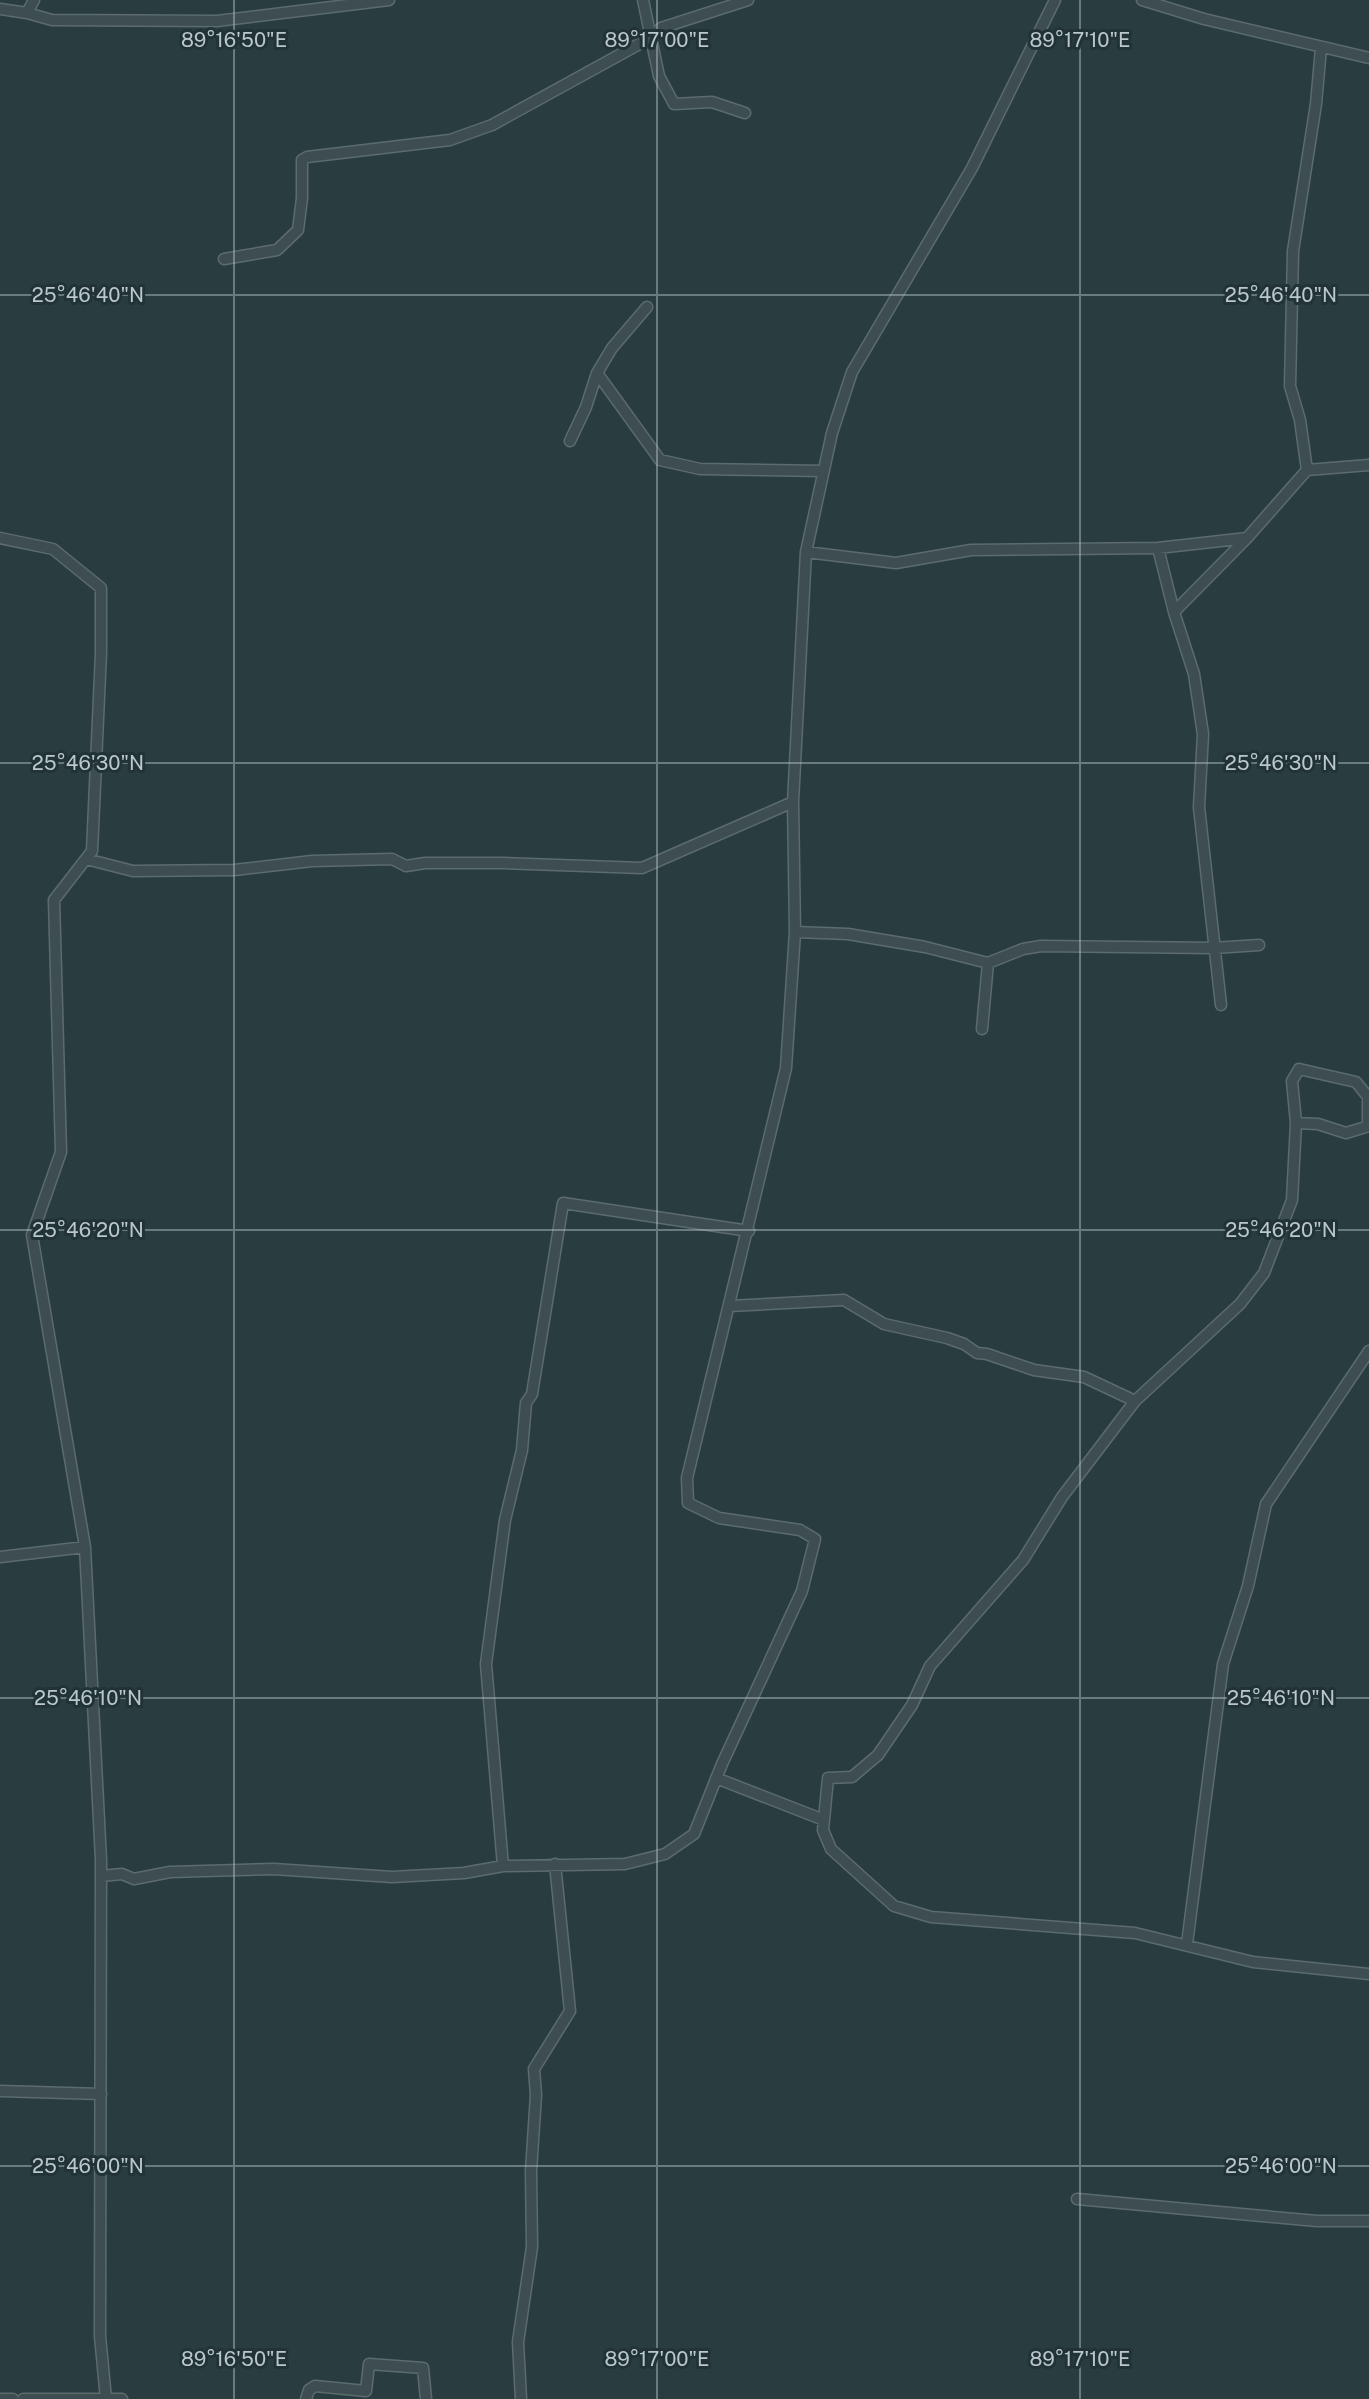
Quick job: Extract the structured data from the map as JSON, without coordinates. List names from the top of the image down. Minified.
{"coordinates":["89°16'50\"E","89°17'00\"E","89°17'10\"E","25°46'40\"N","25°46'30\"N","25°46'20\"N","25°46'10\"N","25°46'00\"N"]}
